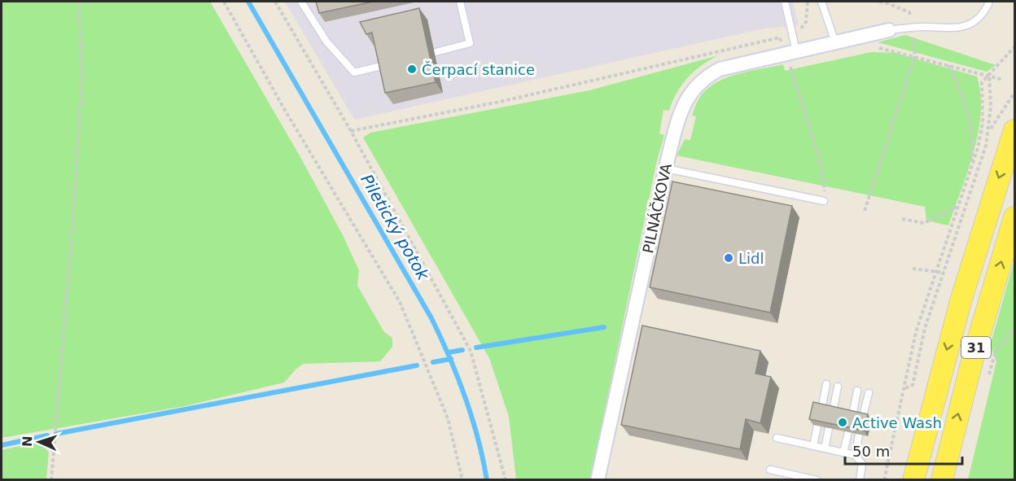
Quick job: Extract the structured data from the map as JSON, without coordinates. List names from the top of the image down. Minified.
{"streets":{"main road":["31"],"street":["PILNÁČKOVA"]},"water":["Piletický potok"],"places":["Čerpací stanice","Lidl","Active Wash"],"scale_bar":"50 m","north":"left"}
